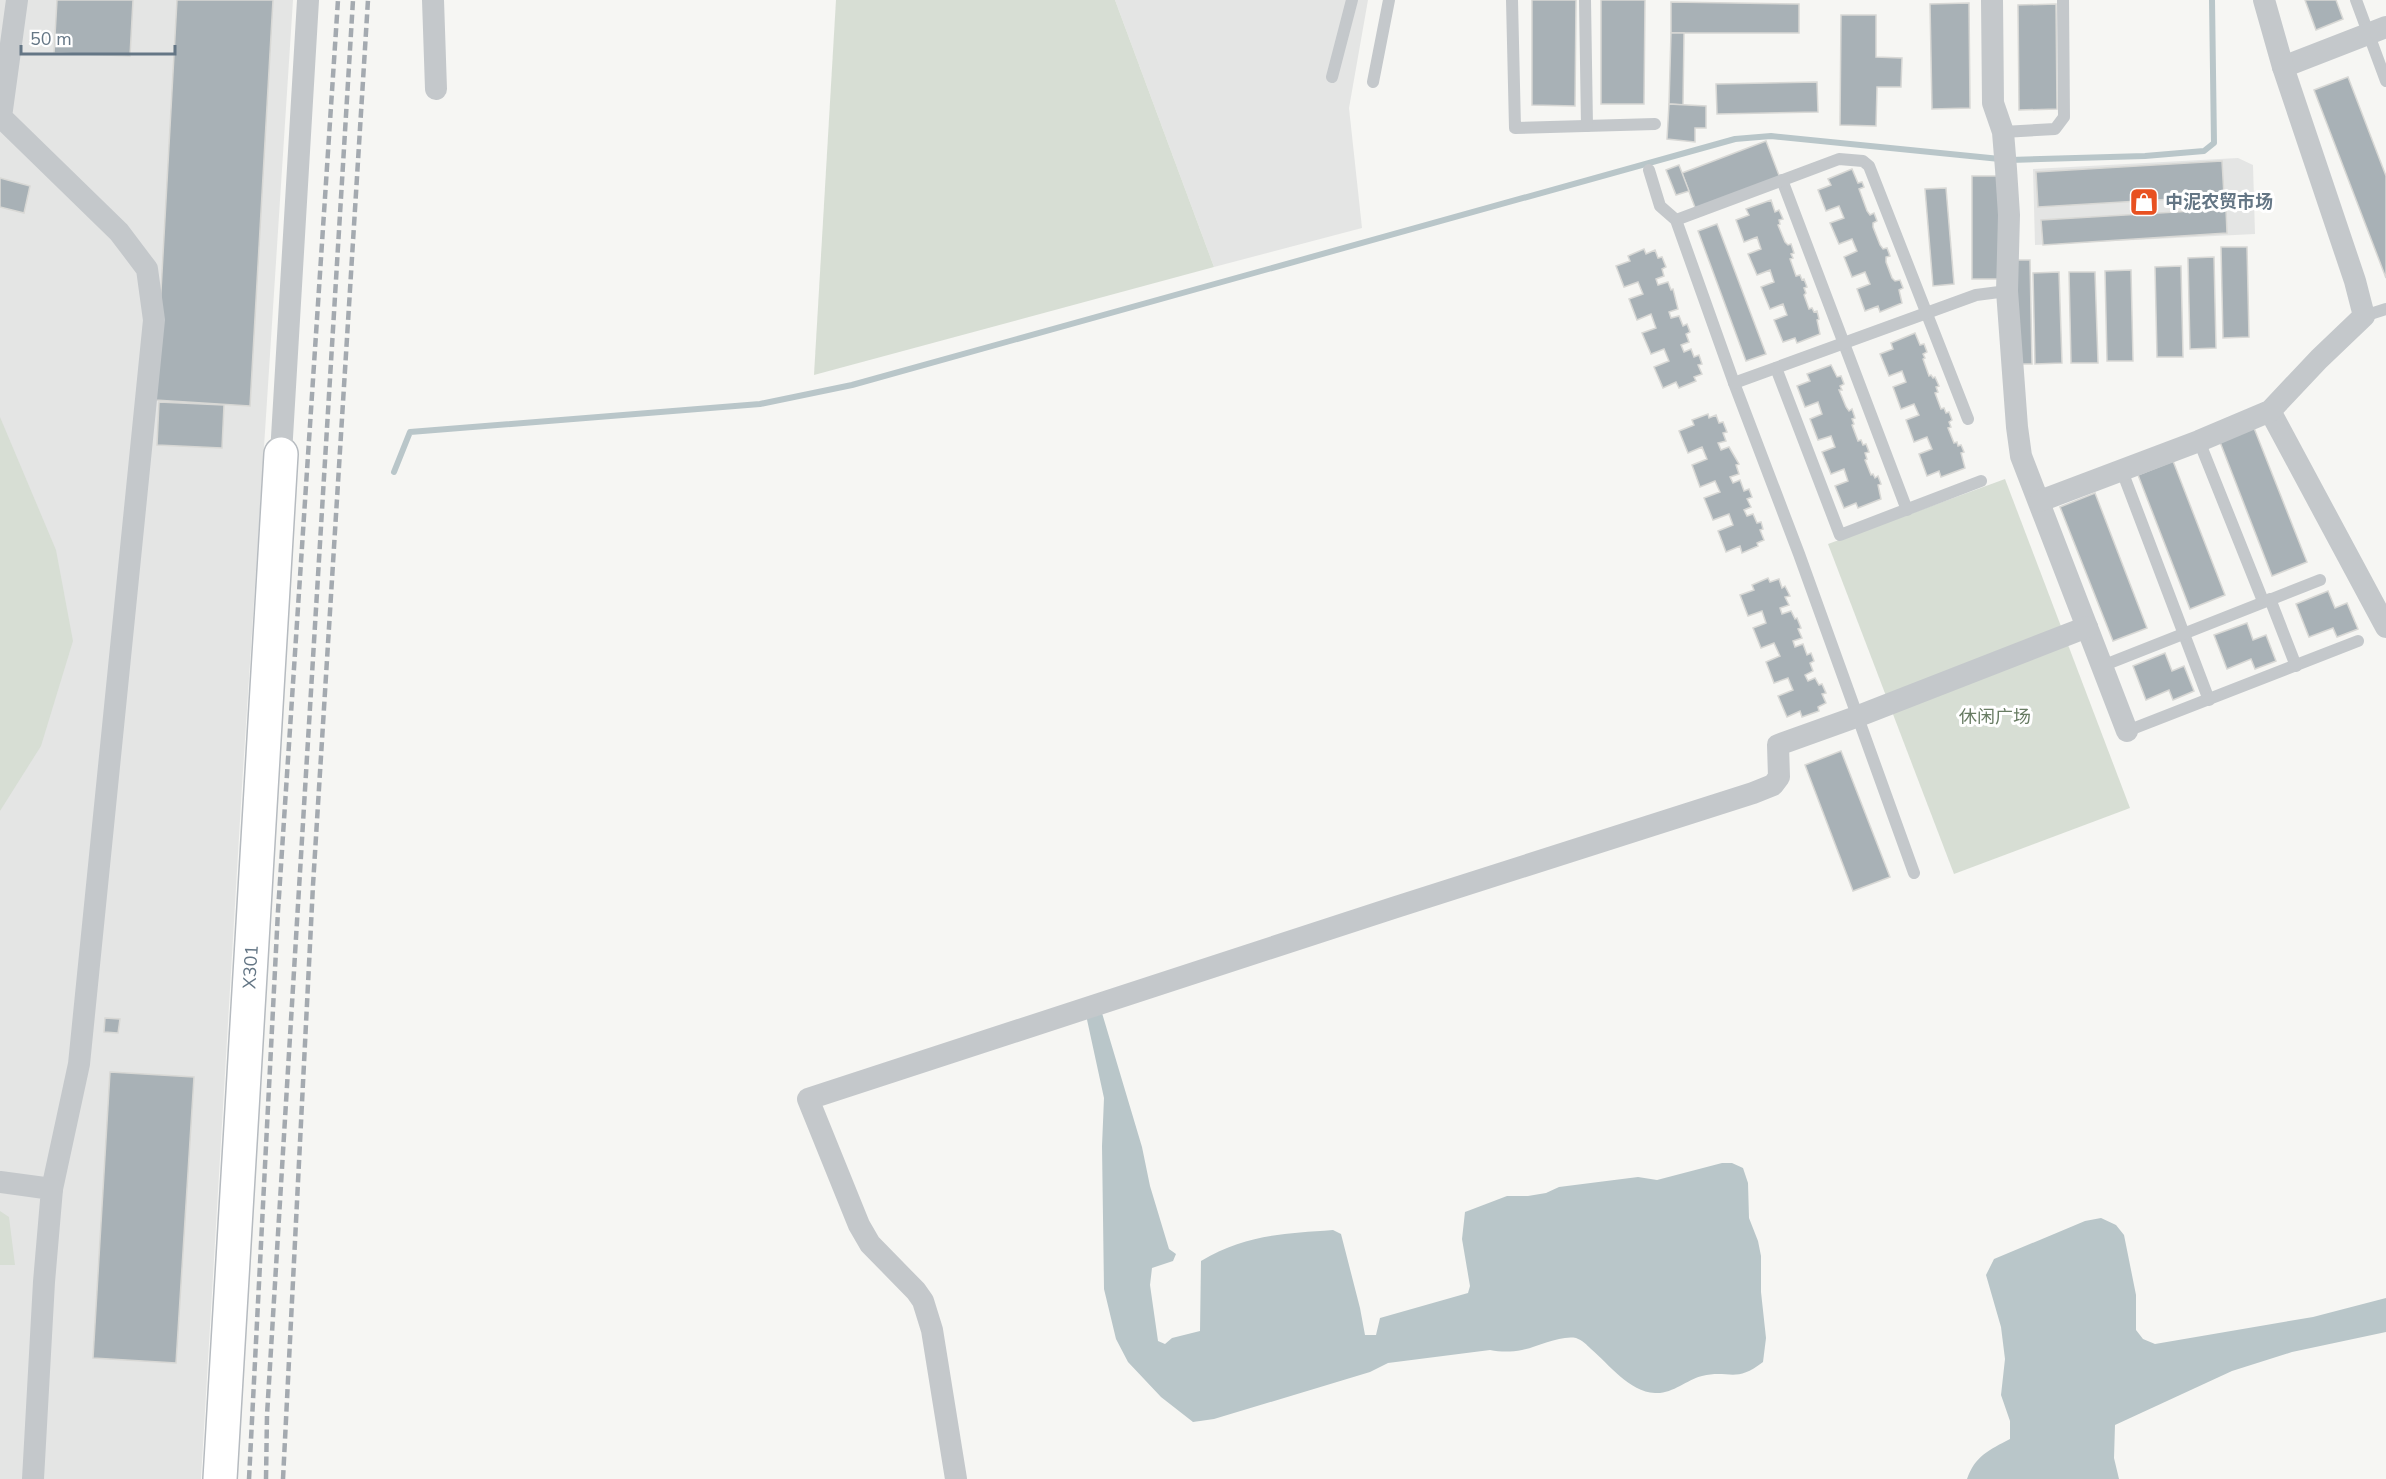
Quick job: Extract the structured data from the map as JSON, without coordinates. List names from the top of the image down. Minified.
{"streets":{"main road":["X301"]},"parks":["休闲广场"],"places":{"shop":["中泥农贸市场"]},"scale_bar":"50 m"}
